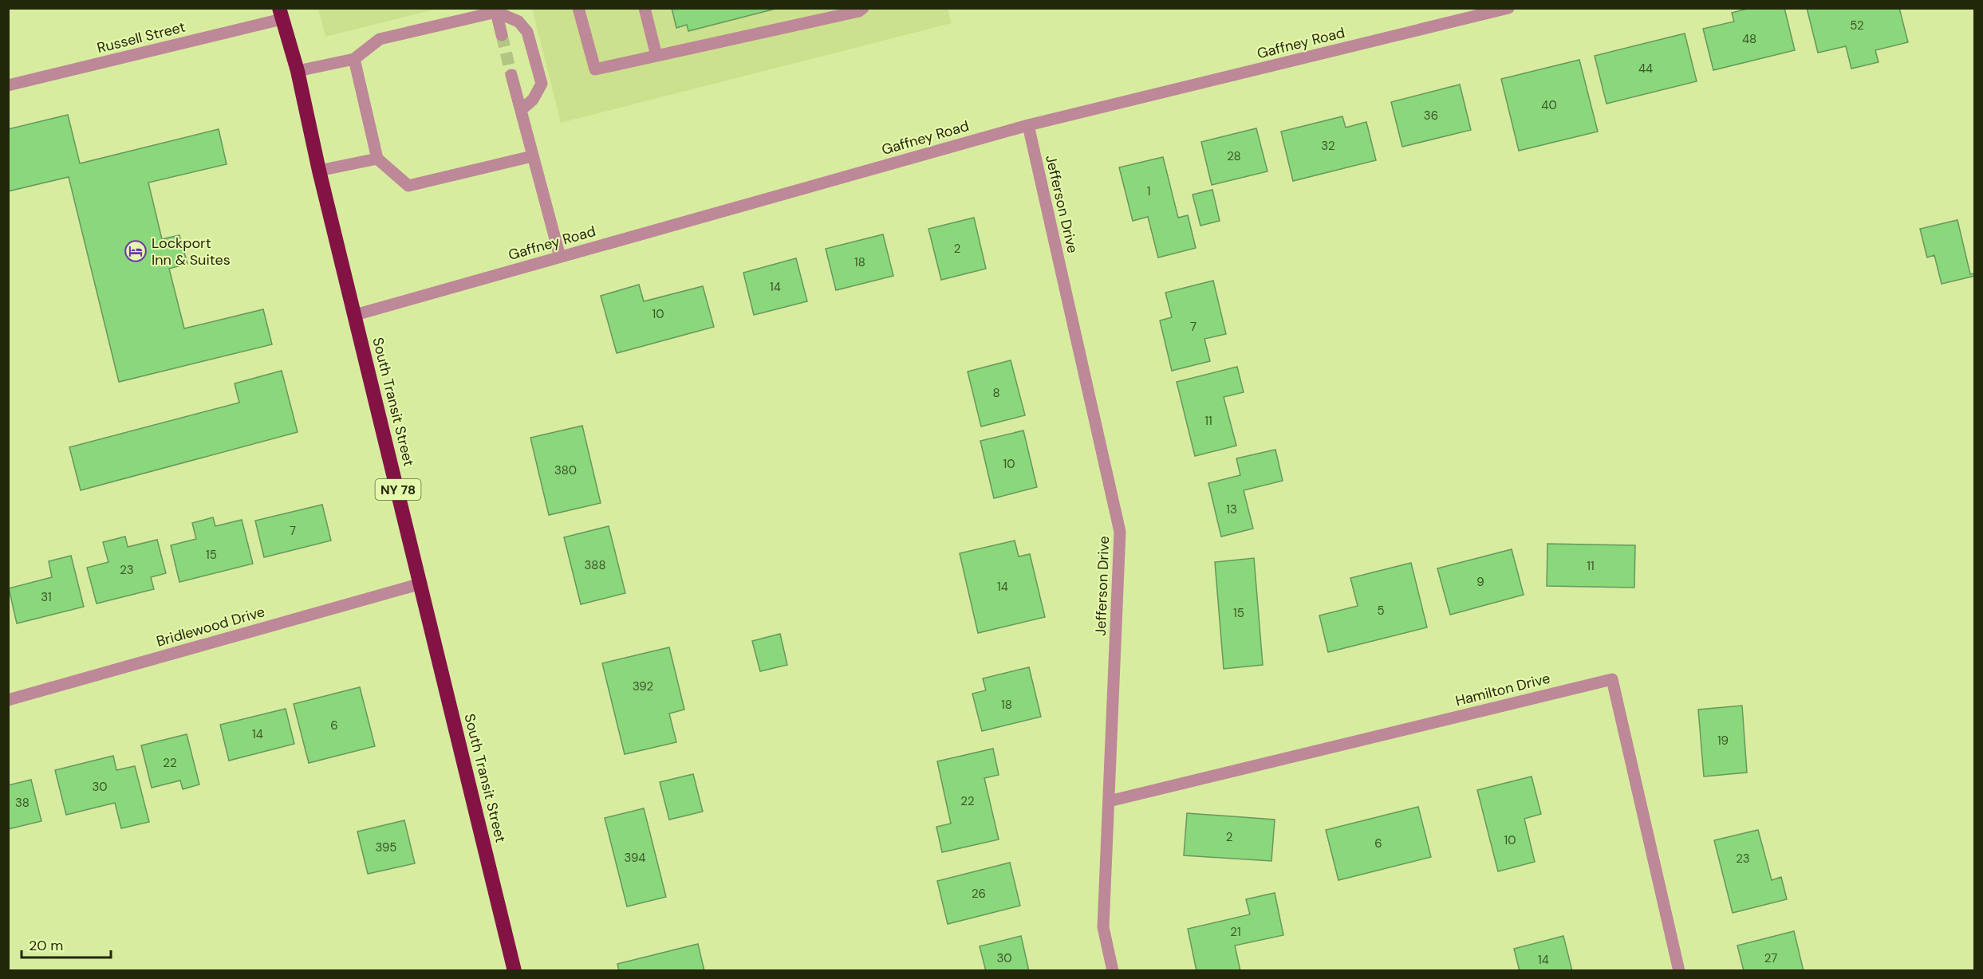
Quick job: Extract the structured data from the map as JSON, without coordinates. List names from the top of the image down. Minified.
{"streets":{"highway":["South Transit Street","NY 78"],"street":["Russell Street","Gaffney Road","Jefferson Drive","Bridlewood Drive","Hamilton Drive"]},"crossings":[["Russell Street","South Transit Street"],["Gaffney Road","Jefferson Drive"],["Gaffney Road","South Transit Street"],["Jefferson Drive","Hamilton Drive"],["South Transit Street","Bridlewood Drive"]],"places":{"hotel":["Lockport Inn & Suites"]},"house_numbers":["52","48","44","40","36","32","28","1","2","18","14","10","7","8","11","10","380","13","7","15","388","11","23","9","14","31","5","15","392","18","6","14","19","22","30","22","38","2","10","6","395","394","23","26","21","30","27","14"],"scale_bar":"20 m"}
